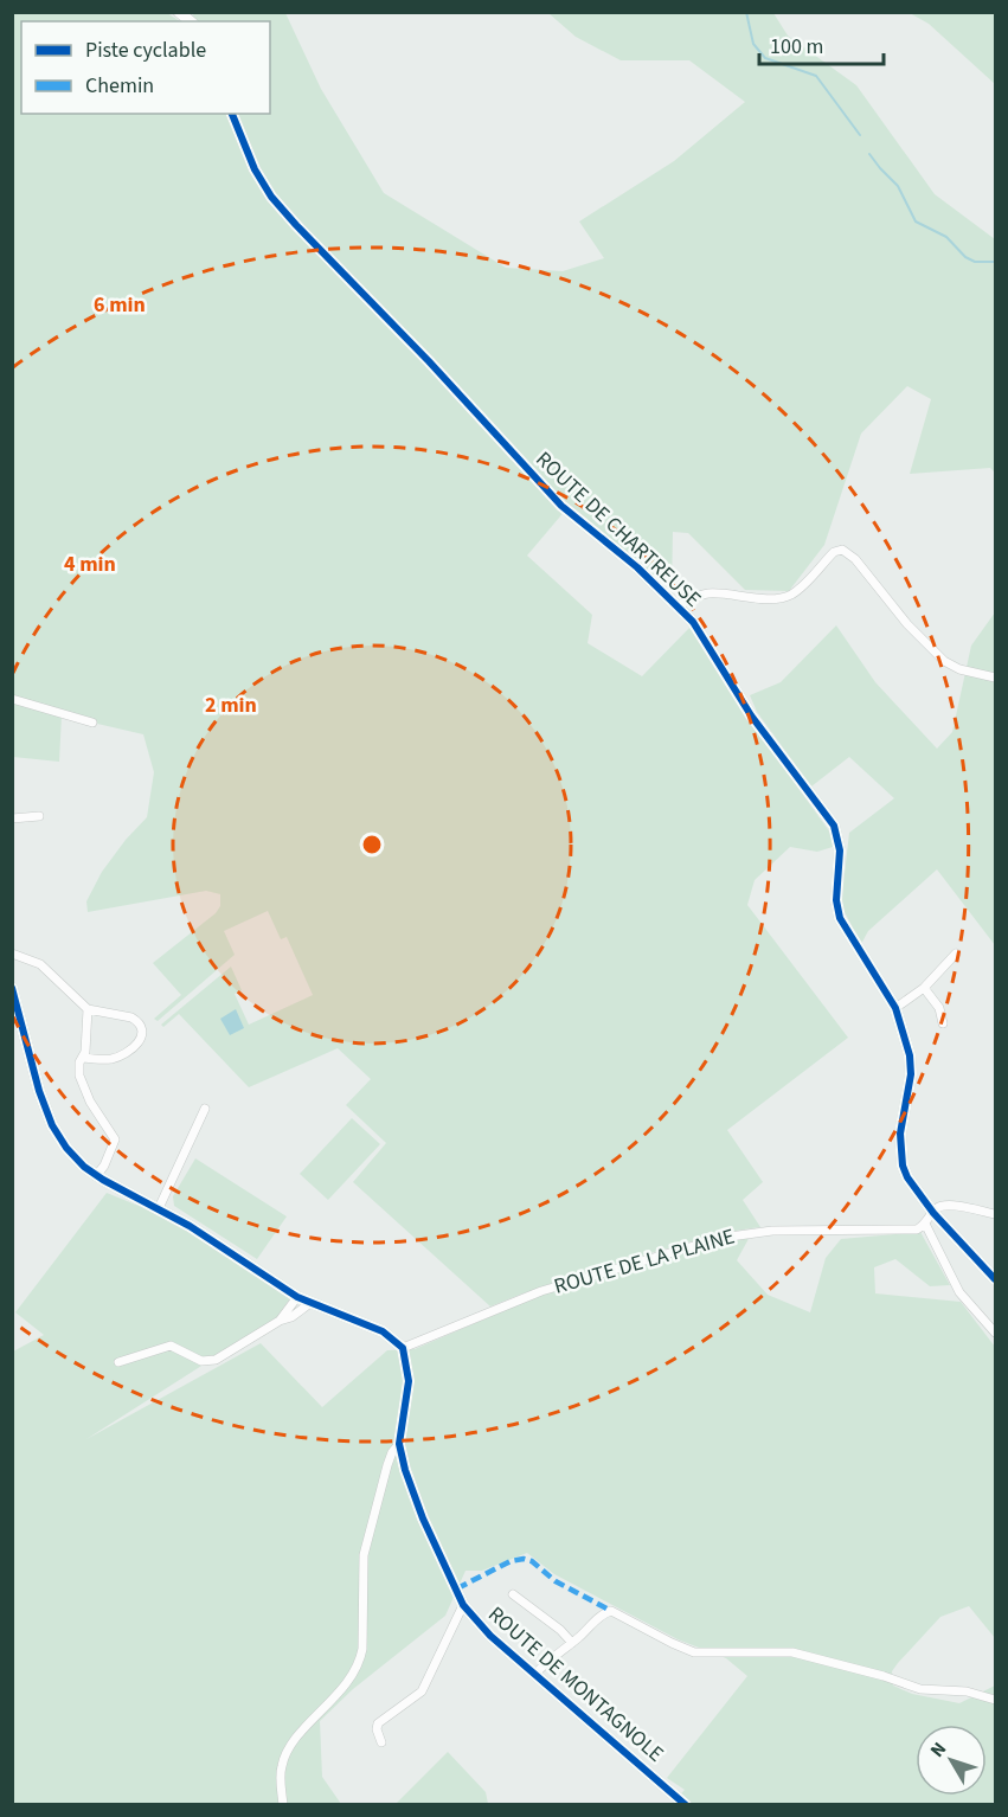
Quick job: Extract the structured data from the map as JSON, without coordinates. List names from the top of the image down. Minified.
{"streets":{"main road":["ROUTE DE CHARTREUSE","ROUTE DE MONTAGNOLE"],"street":["ROUTE DE LA PLAINE"]},"crossings":[["ROUTE DE LA PLAINE","ROUTE DE MONTAGNOLE"]],"legend":["Piste cyclable","Chemin"],"scale_bar":"100 m","north":"top left","rings":["6 min","4 min","2 min"]}
